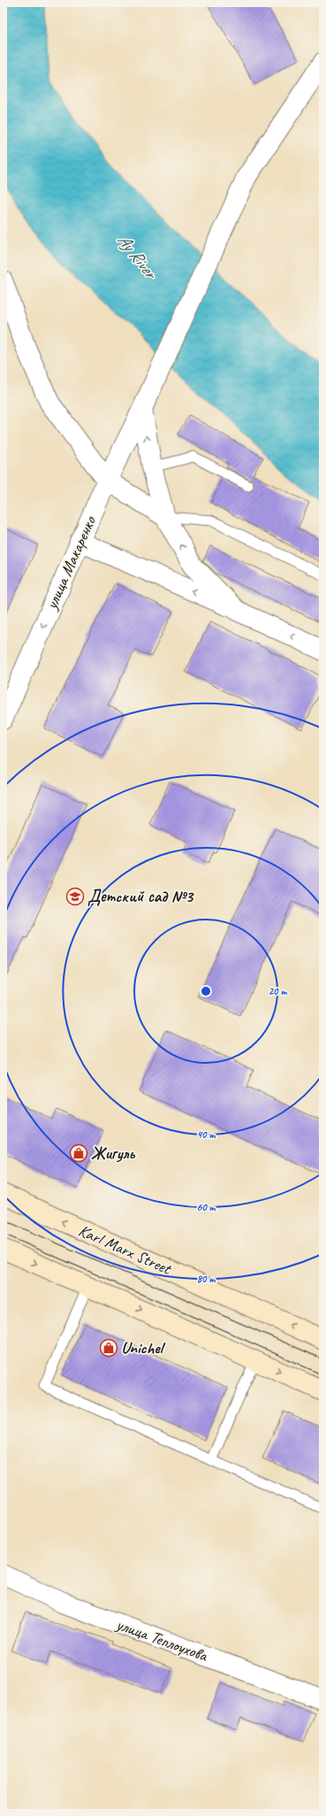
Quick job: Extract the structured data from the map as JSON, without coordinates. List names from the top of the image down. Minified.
{"streets":{"main road":["Karl Marx Street"],"street":["улица Макаренко","улица Теплоухова"]},"water":["Ay River"],"places":{"school or university":["Детский сад №3"],"shop":["Жигуль","Unichel"]},"rings":["20 m","40 m","60 m","80 m"]}
